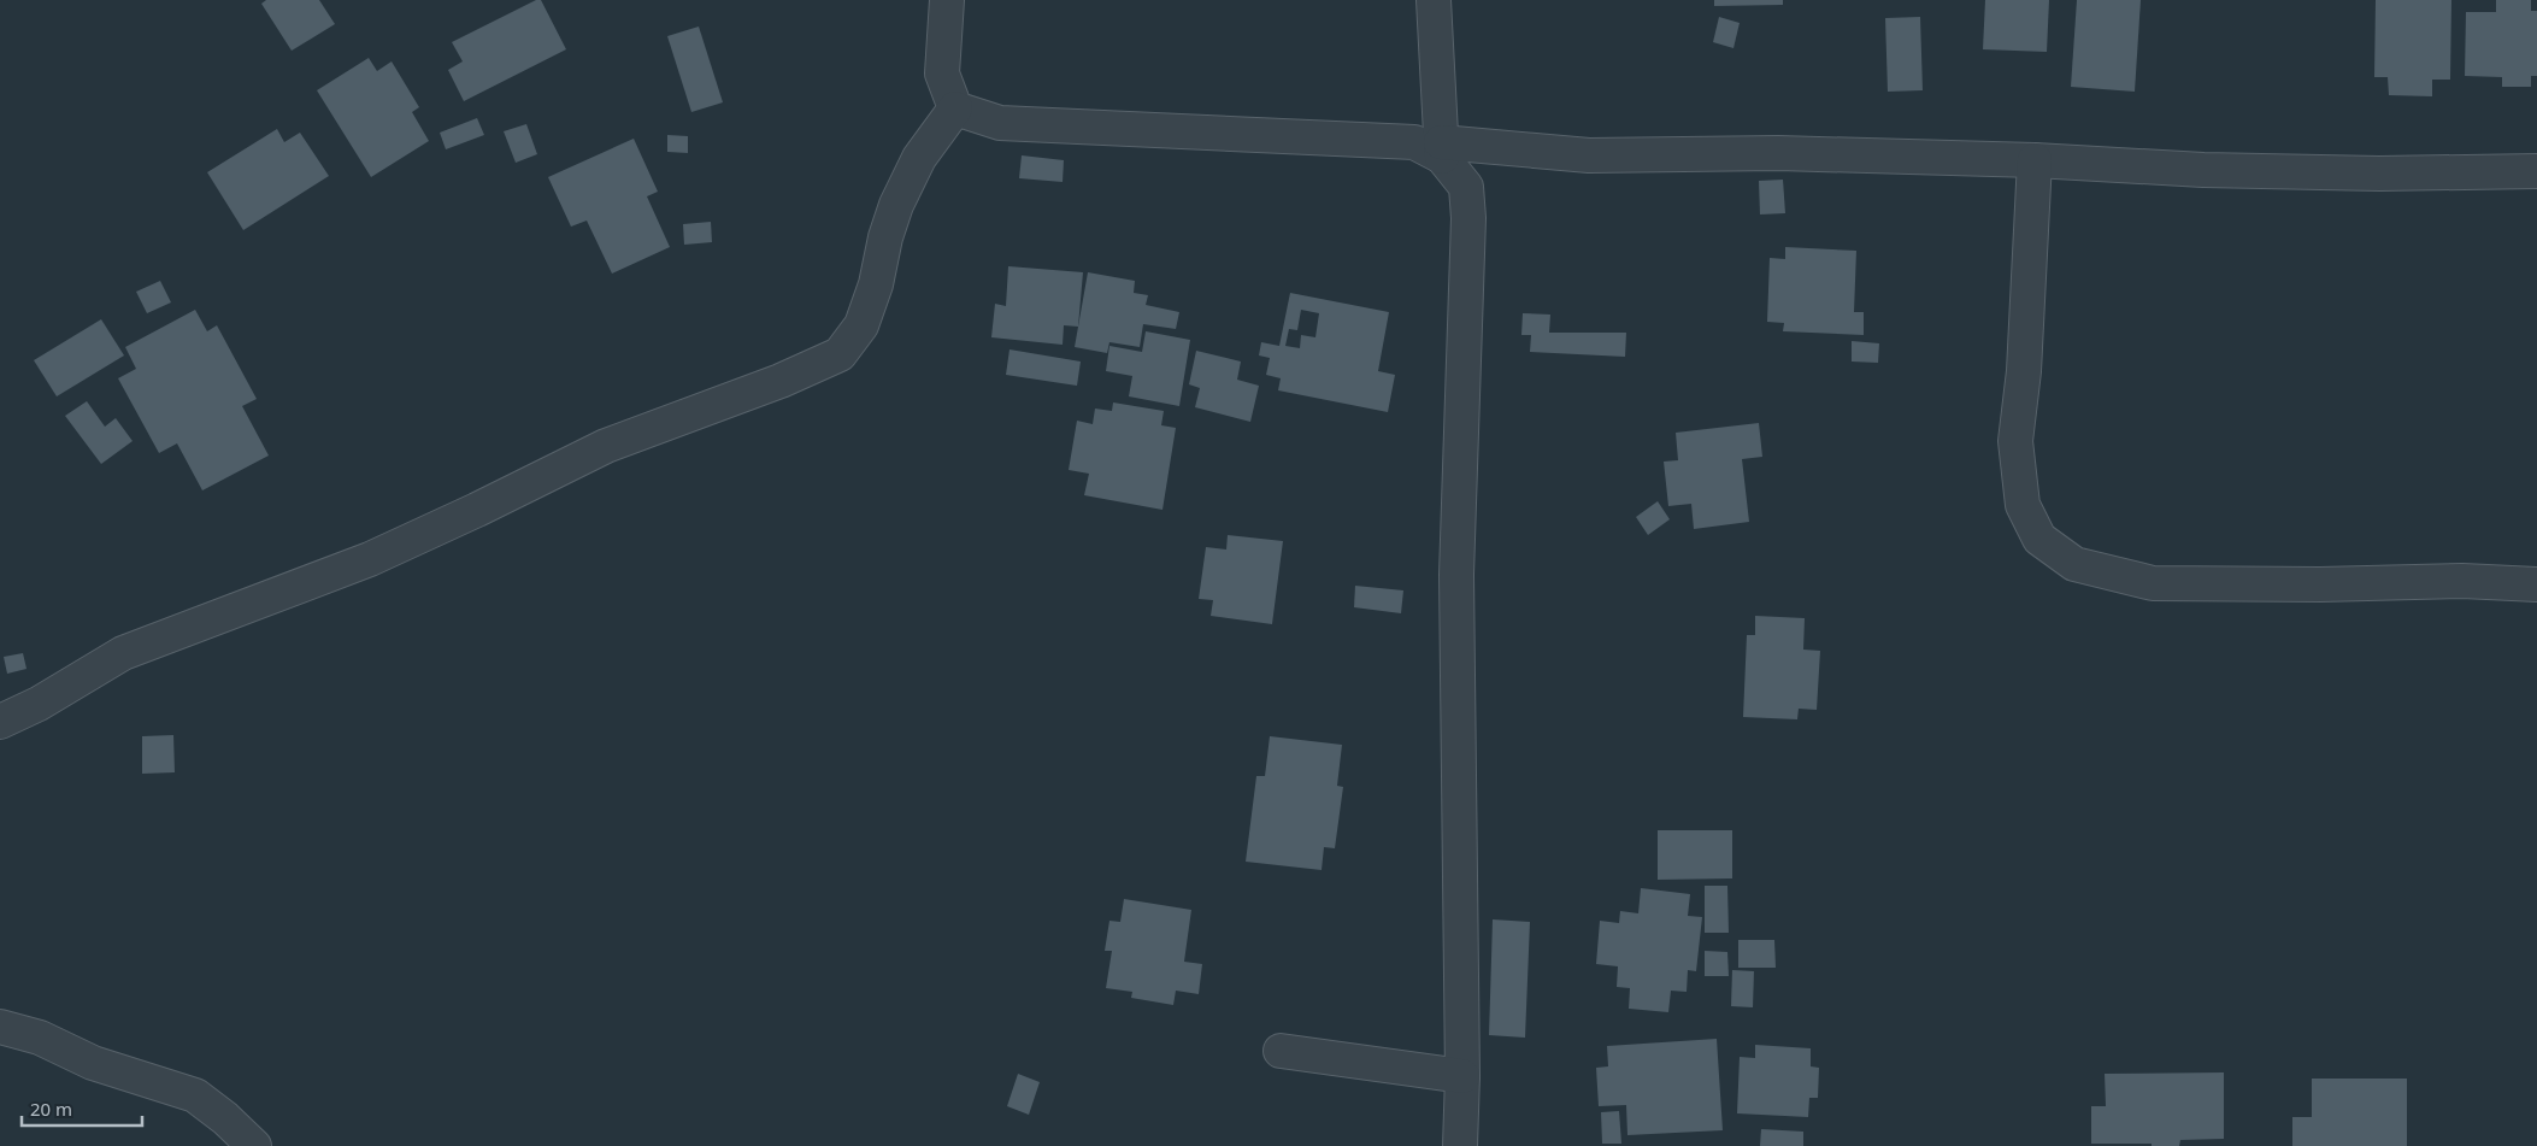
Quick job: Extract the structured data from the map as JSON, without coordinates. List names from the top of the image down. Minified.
{"scale_bar":"20 m"}
